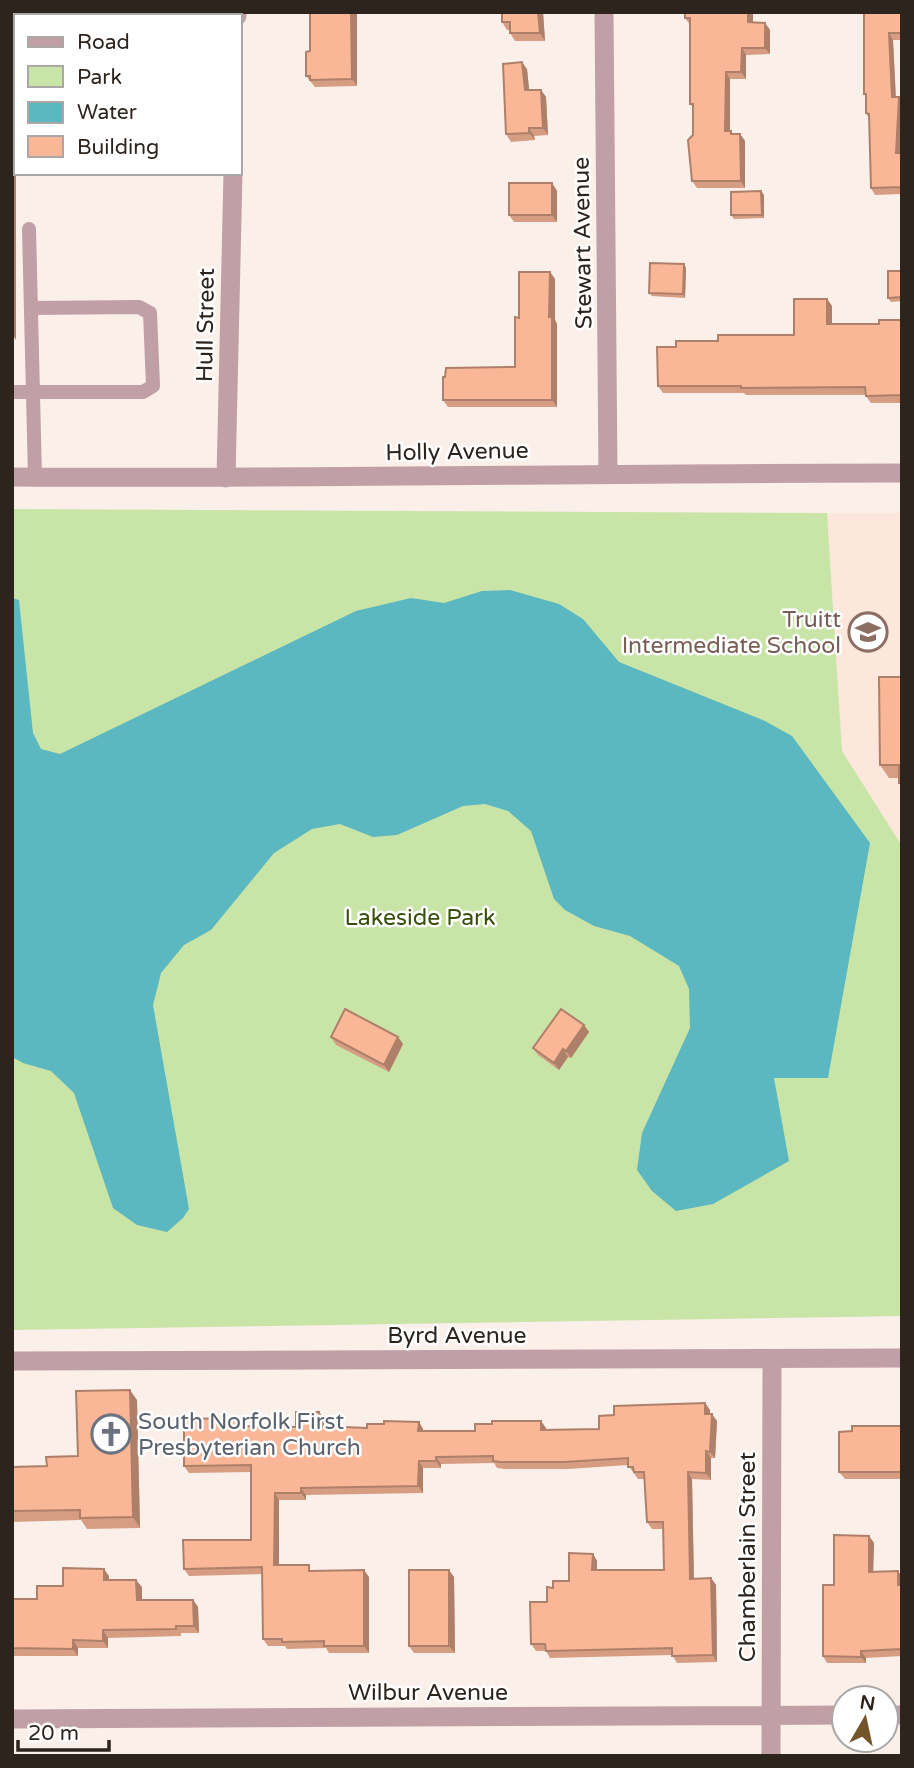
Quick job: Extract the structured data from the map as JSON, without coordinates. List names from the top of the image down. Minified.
{"streets":{"street":["Stewart Avenue","Hull Street","Holly Avenue","Byrd Avenue","Chamberlain Street","Wilbur Avenue"]},"crossings":[["Stewart Avenue","Holly Avenue"],["Hull Street","Holly Avenue"],["Byrd Avenue","Chamberlain Street"],["Chamberlain Street","Wilbur Avenue"]],"parks":["Lakeside Park"],"places":{"school or university":["Truitt Intermediate School"],"church":["South Norfolk First Presbyterian Church"]},"legend":["Road","Park","Water","Building"],"scale_bar":"20 m","north":"top"}
